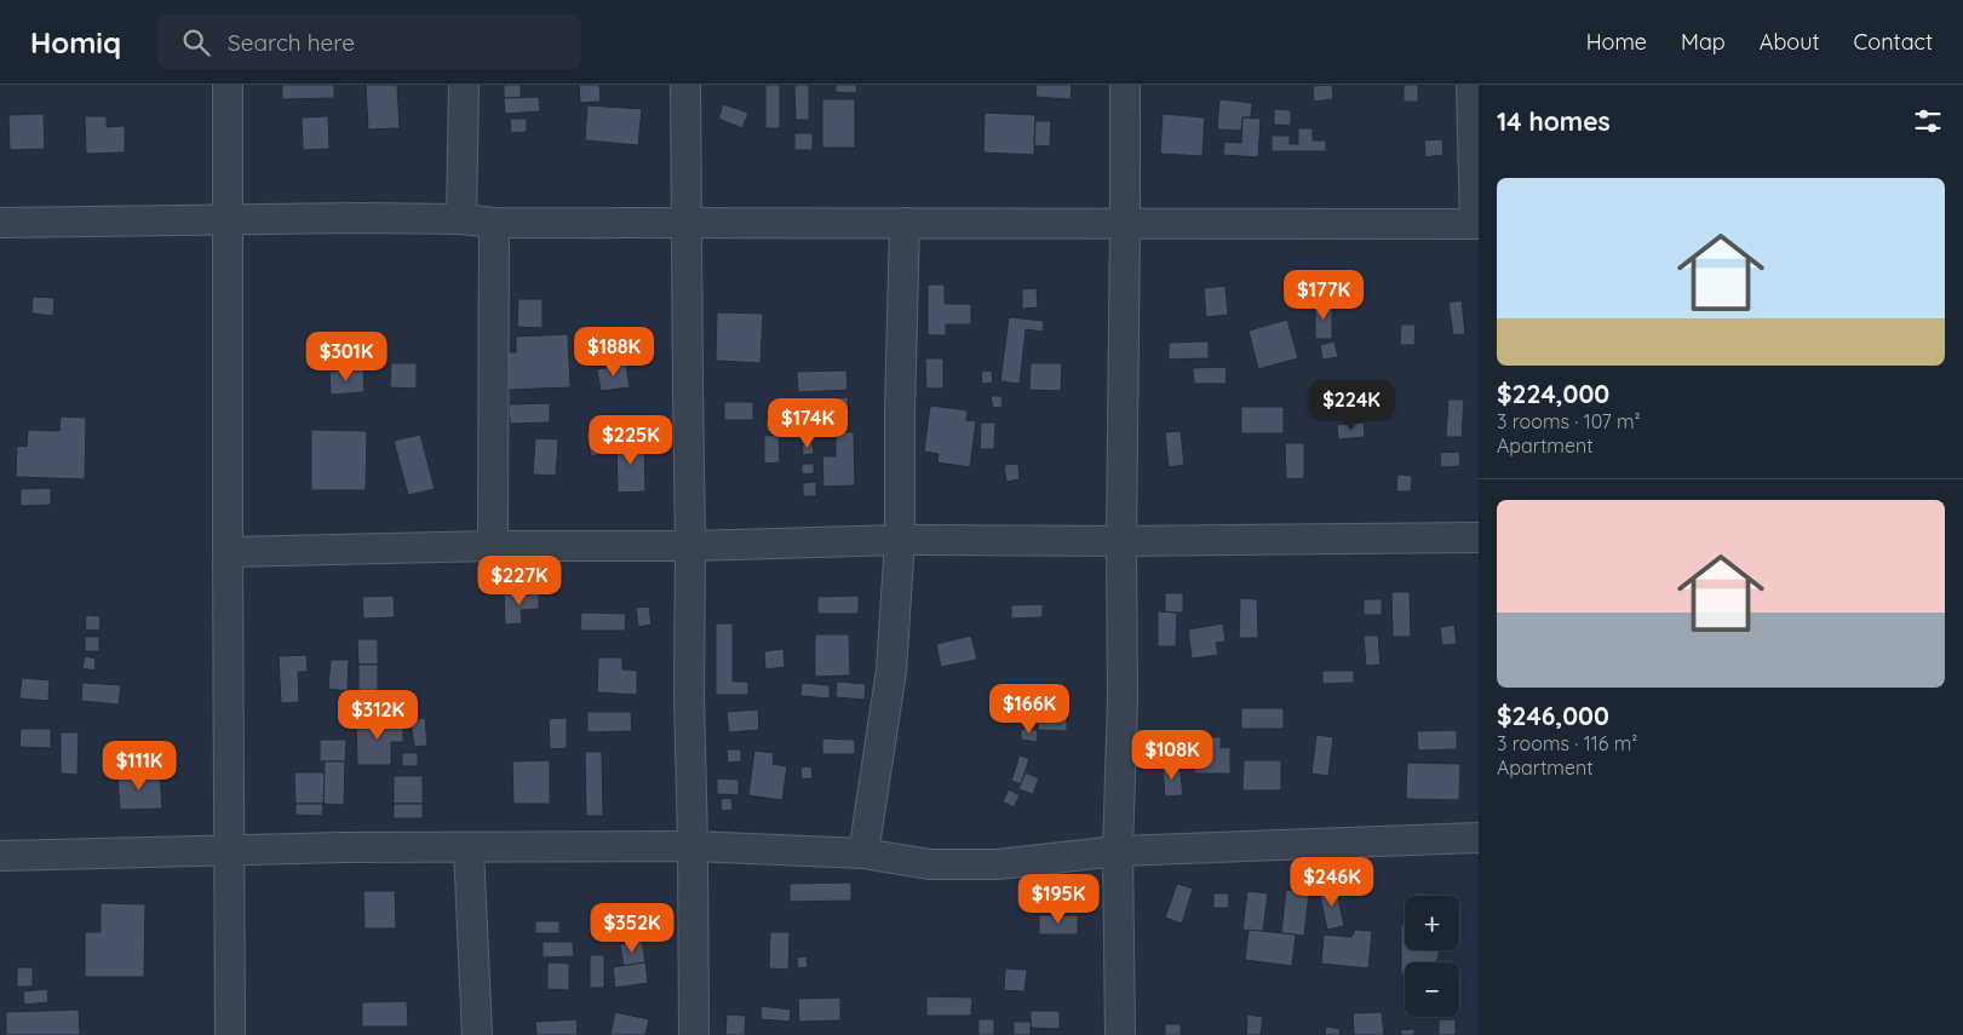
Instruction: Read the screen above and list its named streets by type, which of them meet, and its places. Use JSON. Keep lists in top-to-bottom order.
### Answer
{
  "page": {
    "header": "Homiq",
    "search": "Search here",
    "nav": [
      "Home",
      "Map",
      "About",
      "Contact"
    ],
    "heading": "14 homes",
    "list": [
      {
        "name": "$224,000",
        "note": "3 rooms · 107 m² · Apartment"
      },
      {
        "name": "$246,000",
        "note": "3 rooms · 116 m² · Apartment"
      }
    ],
    "price": [
      "$177K",
      "$188K",
      "$301K",
      "$224K",
      "$174K",
      "$225K",
      "$227K",
      "$166K",
      "$312K",
      "$108K",
      "$111K",
      "$246K",
      "$195K",
      "$352K"
    ],
    "map_buttons": ["+", "−"]
  }
}
